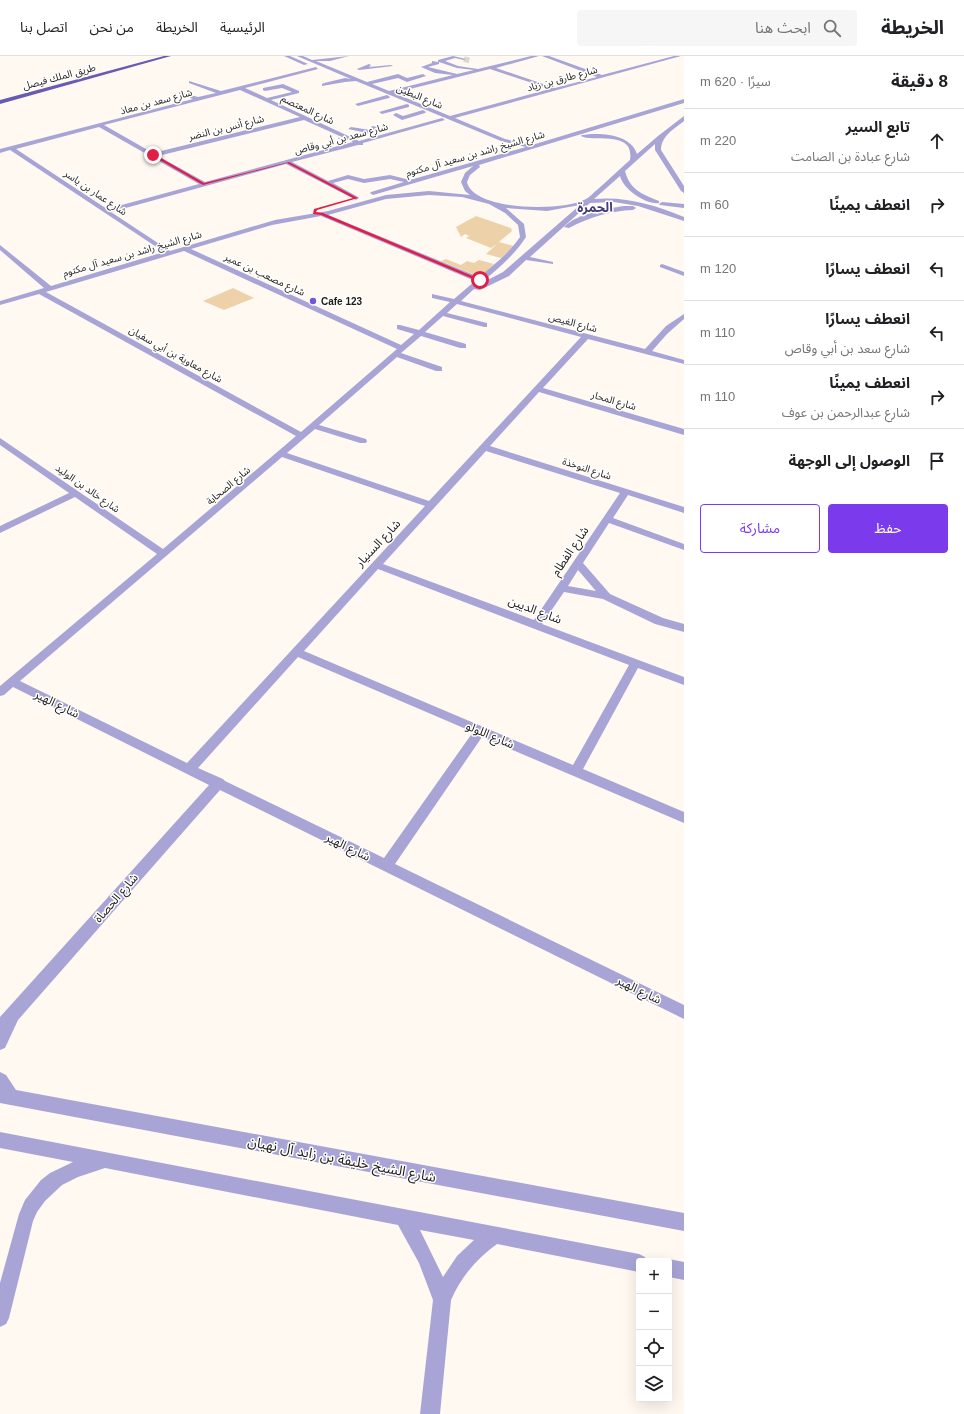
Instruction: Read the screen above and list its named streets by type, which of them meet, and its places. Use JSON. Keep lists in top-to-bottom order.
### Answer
{
  "streets": {
    "main road": ["طريق الملك فيصل"],
    "street": [
      "شارع طارق بن زياد",
      "شارع البطين",
      "شارع سعد بن معاذ",
      "شارع المعتصم",
      "شارع أنس بن النضر",
      "شارع سعد بن أبي وقاص",
      "شارع الشيخ راشد بن سعيد آل مكتوم",
      "شارع عمار بن ياسر",
      "شارع مصعب بن عمير",
      "شارع الغيص",
      "شارع معاوية بن أبي سفيان",
      "شارع المحار",
      "شارع النوخذة",
      "شارع الصحابة",
      "شارع خالد بن الوليد",
      "شارع السنيار",
      "شارع الفطام",
      "شارع الديين",
      "شارع الهير",
      "شارع اللولو",
      "شارع الحصاة",
      "شارع الشيخ خليفة بن زايد آل نهيان"
    ]
  },
  "crossings": [
    ["شارع طارق بن زياد", "شارع البطين"],
    ["شارع البطين", "شارع سعد بن معاذ"],
    ["شارع البطين", "شارع سعد بن أبي وقاص"],
    ["شارع البطين", "شارع الشيخ راشد بن سعيد آل مكتوم"],
    ["شارع سعد بن معاذ", "شارع المعتصم"],
    ["شارع سعد بن معاذ", "شارع عمار بن ياسر"],
    ["شارع المعتصم", "شارع أنس بن النضر"],
    ["شارع المعتصم", "شارع سعد بن أبي وقاص"],
    ["شارع سعد بن أبي وقاص", "شارع عمار بن ياسر"],
    ["شارع الشيخ راشد بن سعيد آل مكتوم", "شارع عمار بن ياسر"],
    ["شارع الشيخ راشد بن سعيد آل مكتوم", "شارع مصعب بن عمير"],
    ["شارع الشيخ راشد بن سعيد آل مكتوم", "شارع معاوية بن أبي سفيان"],
    ["شارع الشيخ راشد بن سعيد آل مكتوم", "شارع الصحابة"],
    ["شارع مصعب بن عمير", "شارع الصحابة"],
    ["شارع الغيص", "شارع الصحابة"],
    ["شارع الغيص", "شارع السنيار"],
    ["شارع معاوية بن أبي سفيان", "شارع الصحابة"],
    ["شارع المحار", "شارع السنيار"],
    ["شارع النوخذة", "شارع السنيار"],
    ["شارع النوخذة", "شارع الفطام"],
    ["شارع الصحابة", "شارع خالد بن الوليد"],
    ["شارع الصحابة", "شارع الهير"],
    ["شارع السنيار", "شارع الديين"],
    ["شارع السنيار", "شارع الهير"],
    ["شارع السنيار", "شارع اللولو"],
    ["شارع الفطام", "شارع الديين"],
    ["شارع الهير", "شارع الحصاة"]
  ],
  "districts": ["الحمرة"],
  "places": ["Cafe 123"],
  "page": {
    "header": "الخريطة",
    "search": "ابحث هنا",
    "nav": [
      "الرئيسية",
      "الخريطة",
      "من نحن",
      "اتصل بنا"
    ],
    "heading": ["8 دقيقة", "سيرًا · 620 m"],
    "list": [
      ["تابع السير", "شارع عبادة بن الصامت", "220 m"],
      ["انعطف يمينًا", "60 m"],
      ["انعطف يسارًا", "120 m"],
      ["انعطف يسارًا", "شارع سعد بن أبي وقاص", "110 m"],
      ["انعطف يمينًا", "شارع عبدالرحمن بن عوف", "110 m"],
      "الوصول إلى الوجهة"
    ],
    "buttons": ["حفظ", "مشاركة"],
    "map_buttons": ["+", "−"]
  }
}
